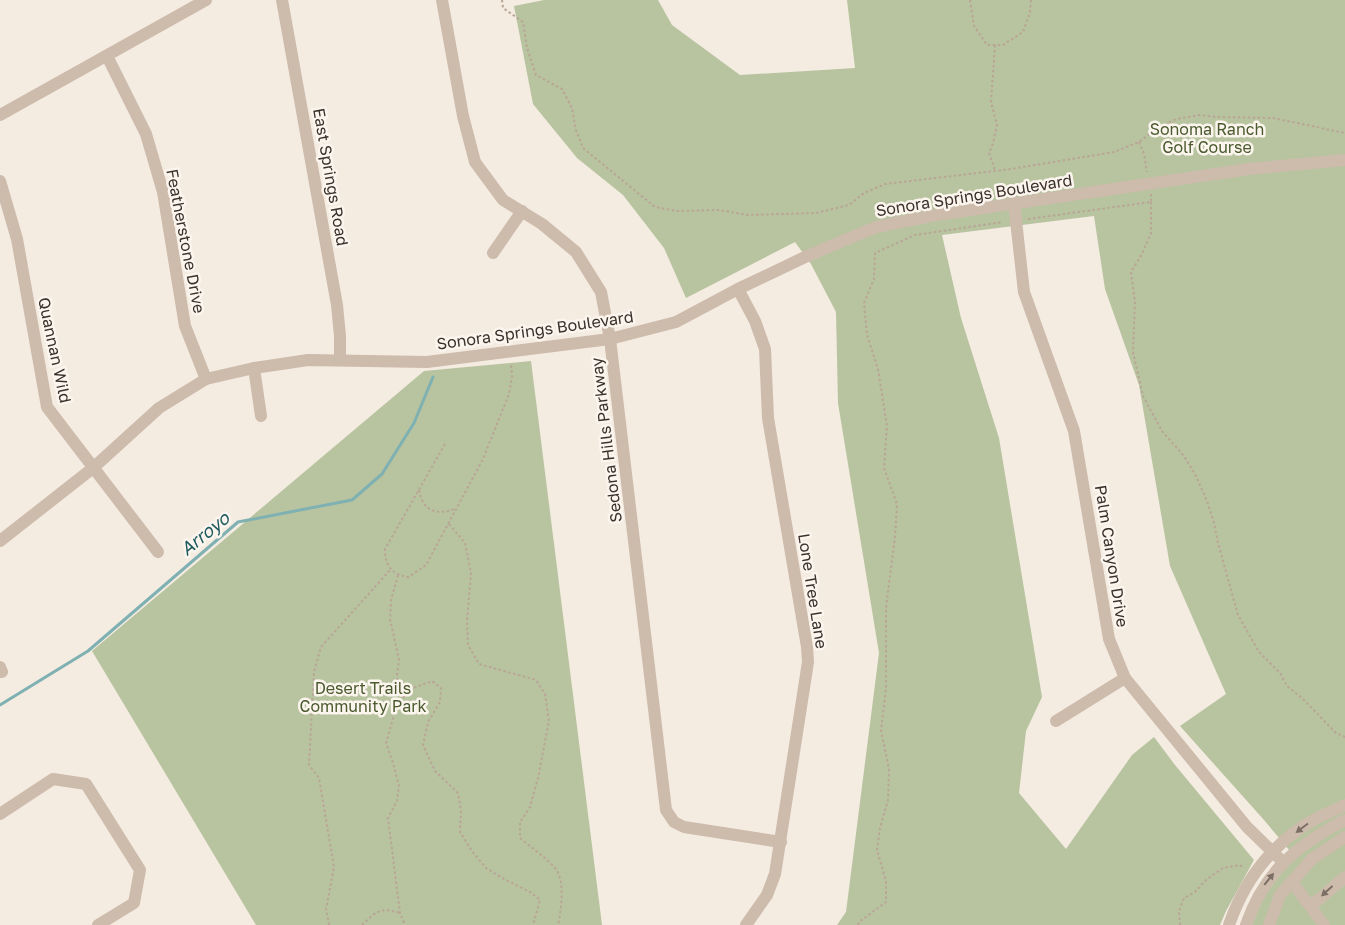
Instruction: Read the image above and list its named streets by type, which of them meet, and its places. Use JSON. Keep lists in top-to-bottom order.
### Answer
{
  "streets": {
    "street": [
      "East Springs Road",
      "Sonora Springs Boulevard",
      "Featherstone Drive",
      "Quannan Wild",
      "Sedona Hills Parkway",
      "Palm Canyon Drive",
      "Lone Tree Lane"
    ]
  },
  "crossings": [
    ["East Springs Road", "Sonora Springs Boulevard"],
    ["Sonora Springs Boulevard", "Featherstone Drive"],
    ["Sonora Springs Boulevard", "Quannan Wild"],
    ["Sonora Springs Boulevard", "Sedona Hills Parkway"],
    ["Sonora Springs Boulevard", "Palm Canyon Drive"],
    ["Sonora Springs Boulevard", "Lone Tree Lane"],
    ["Sedona Hills Parkway", "Lone Tree Lane"]
  ],
  "water": ["Arroyo"],
  "parks": ["Sonoma Ranch Golf Course", "Desert Trails Community Park"]
}
